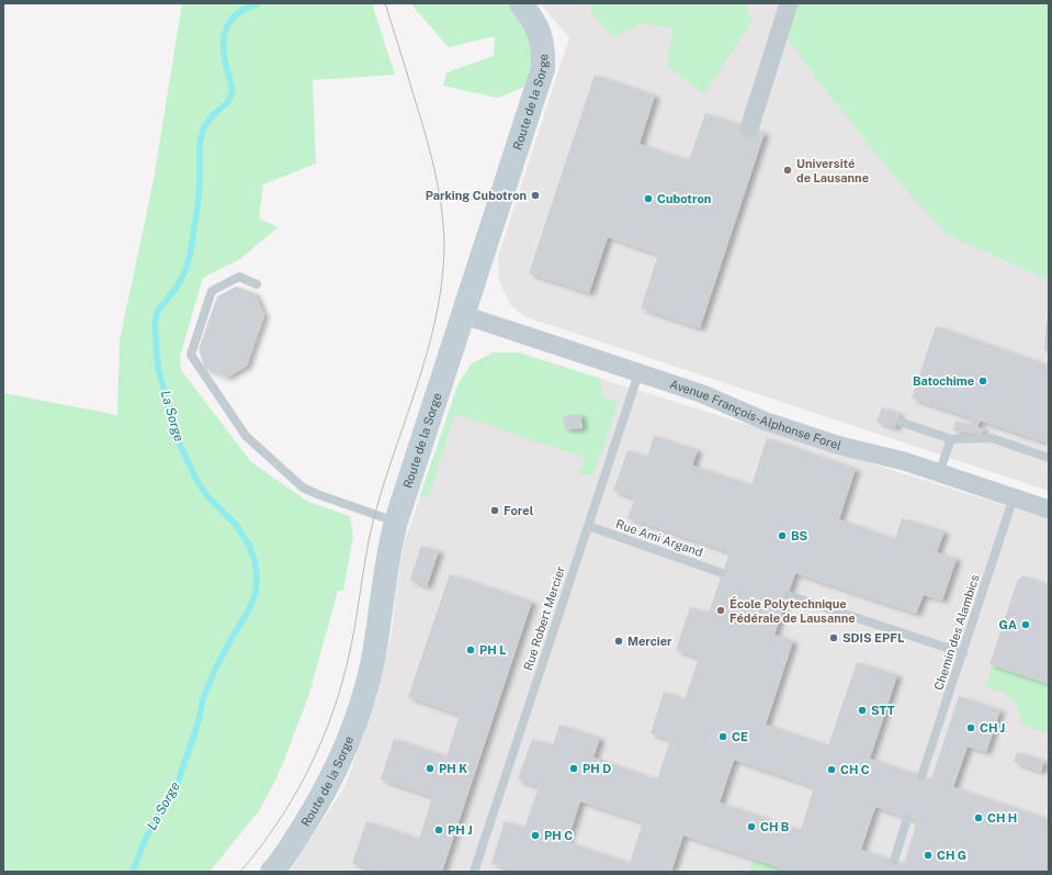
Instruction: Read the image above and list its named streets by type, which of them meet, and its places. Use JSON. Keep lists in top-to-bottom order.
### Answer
{
  "streets": {
    "street": ["Route de la Sorge", "Avenue François-Alphonse Forel"],
    "lane": ["Rue Ami Argand", "Rue Robert Mercier", "Chemin des Alambics"]
  },
  "crossings": [
    ["Route de la Sorge", "Avenue François-Alphonse Forel"],
    ["Avenue François-Alphonse Forel", "Rue Robert Mercier"],
    ["Avenue François-Alphonse Forel", "Chemin des Alambics"],
    ["Rue Ami Argand", "Rue Robert Mercier"]
  ],
  "water": ["La Sorge"],
  "places": [
    "Université de Lausanne",
    "Parking Cubotron",
    "Cubotron",
    "Batochime",
    "Forel",
    "BS",
    "École Polytechnique Fédérale de Lausanne",
    "GA",
    "SDIS EPFL",
    "Mercier",
    "PH L",
    "STT",
    "CH J",
    "CE",
    "PH K",
    "PH D",
    "CH C",
    "CH H",
    "CH B",
    "PH J",
    "PH C",
    "CH G"
  ]
}
